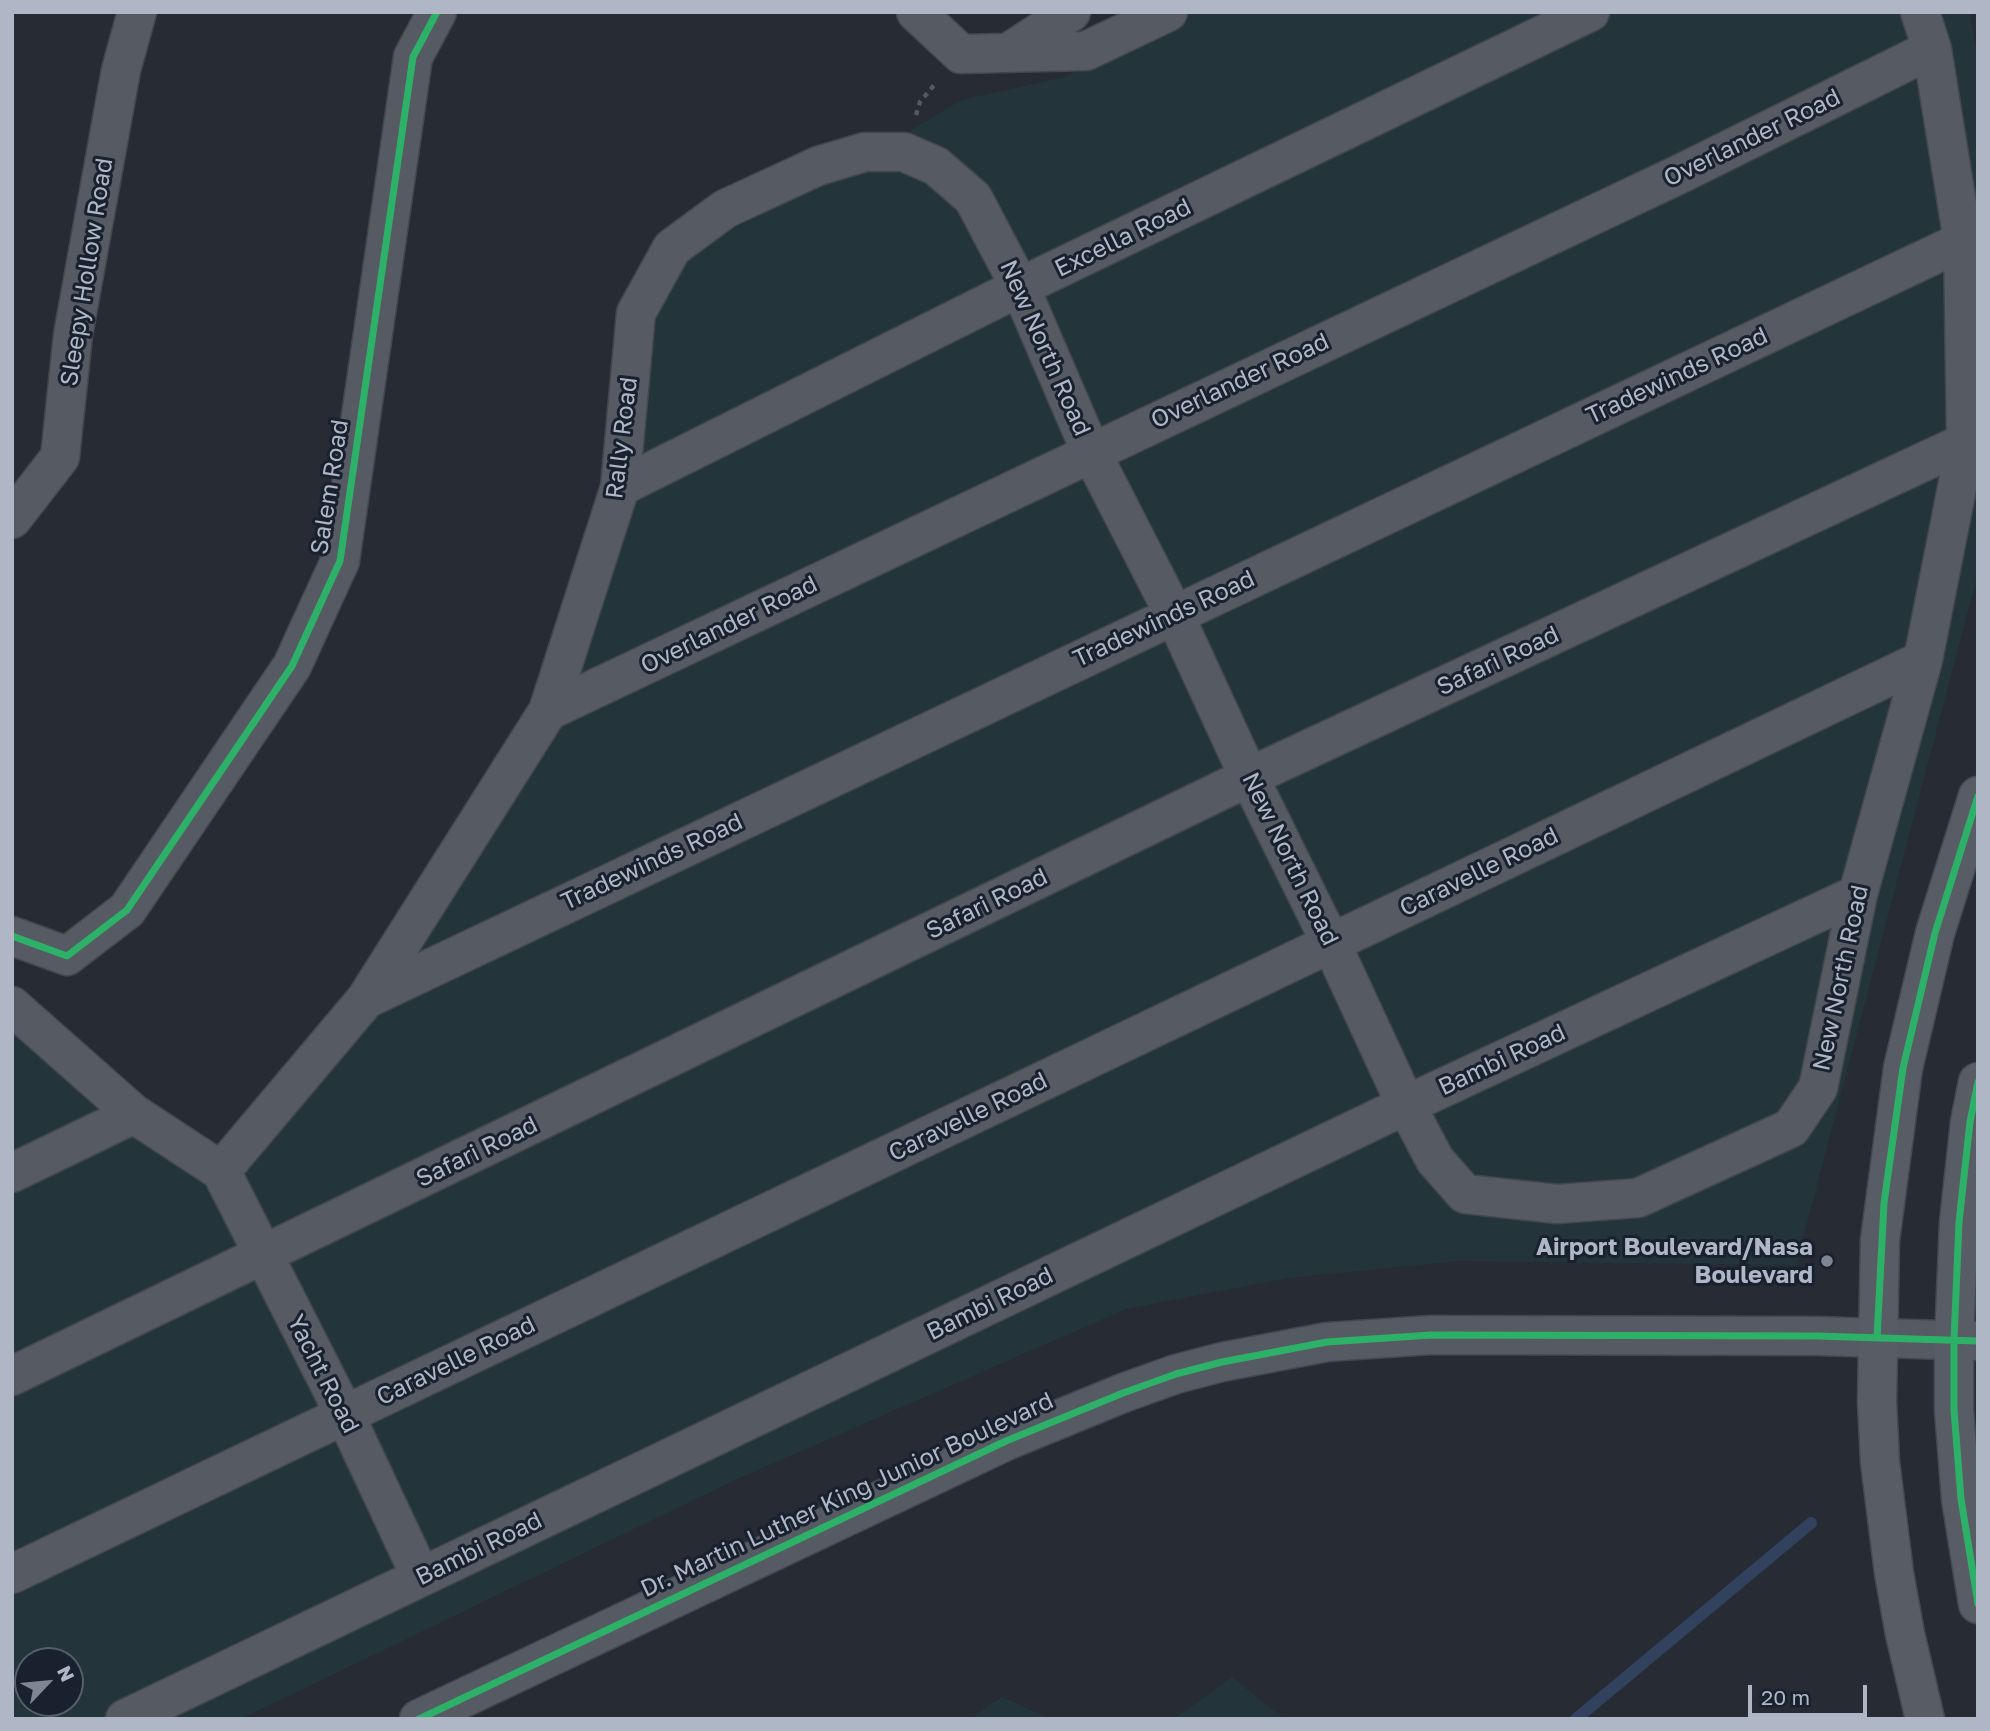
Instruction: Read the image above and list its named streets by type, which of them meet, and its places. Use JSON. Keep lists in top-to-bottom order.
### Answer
{
  "streets": {
    "street": [
      "Overlander Road",
      "Excella Road",
      "Sleepy Hollow Road",
      "New North Road",
      "Tradewinds Road",
      "Rally Road",
      "Salem Road",
      "Safari Road",
      "Caravelle Road",
      "Bambi Road",
      "Yacht Road",
      "Dr. Martin Luther King Junior Boulevard"
    ]
  },
  "crossings": [
    ["Overlander Road", "New North Road"],
    ["Overlander Road", "Rally Road"],
    ["Excella Road", "New North Road"],
    ["Excella Road", "Rally Road"],
    ["New North Road", "Tradewinds Road"],
    ["New North Road", "Rally Road"],
    ["New North Road", "Safari Road"],
    ["New North Road", "Caravelle Road"],
    ["New North Road", "Bambi Road"],
    ["Tradewinds Road", "Rally Road"],
    ["Rally Road", "Yacht Road"],
    ["Safari Road", "Yacht Road"],
    ["Caravelle Road", "Yacht Road"],
    ["Bambi Road", "Yacht Road"]
  ],
  "places": ["Airport Boulevard/Nasa Boulevard"],
  "scale_bar": "20 m",
  "north": "top right"
}
